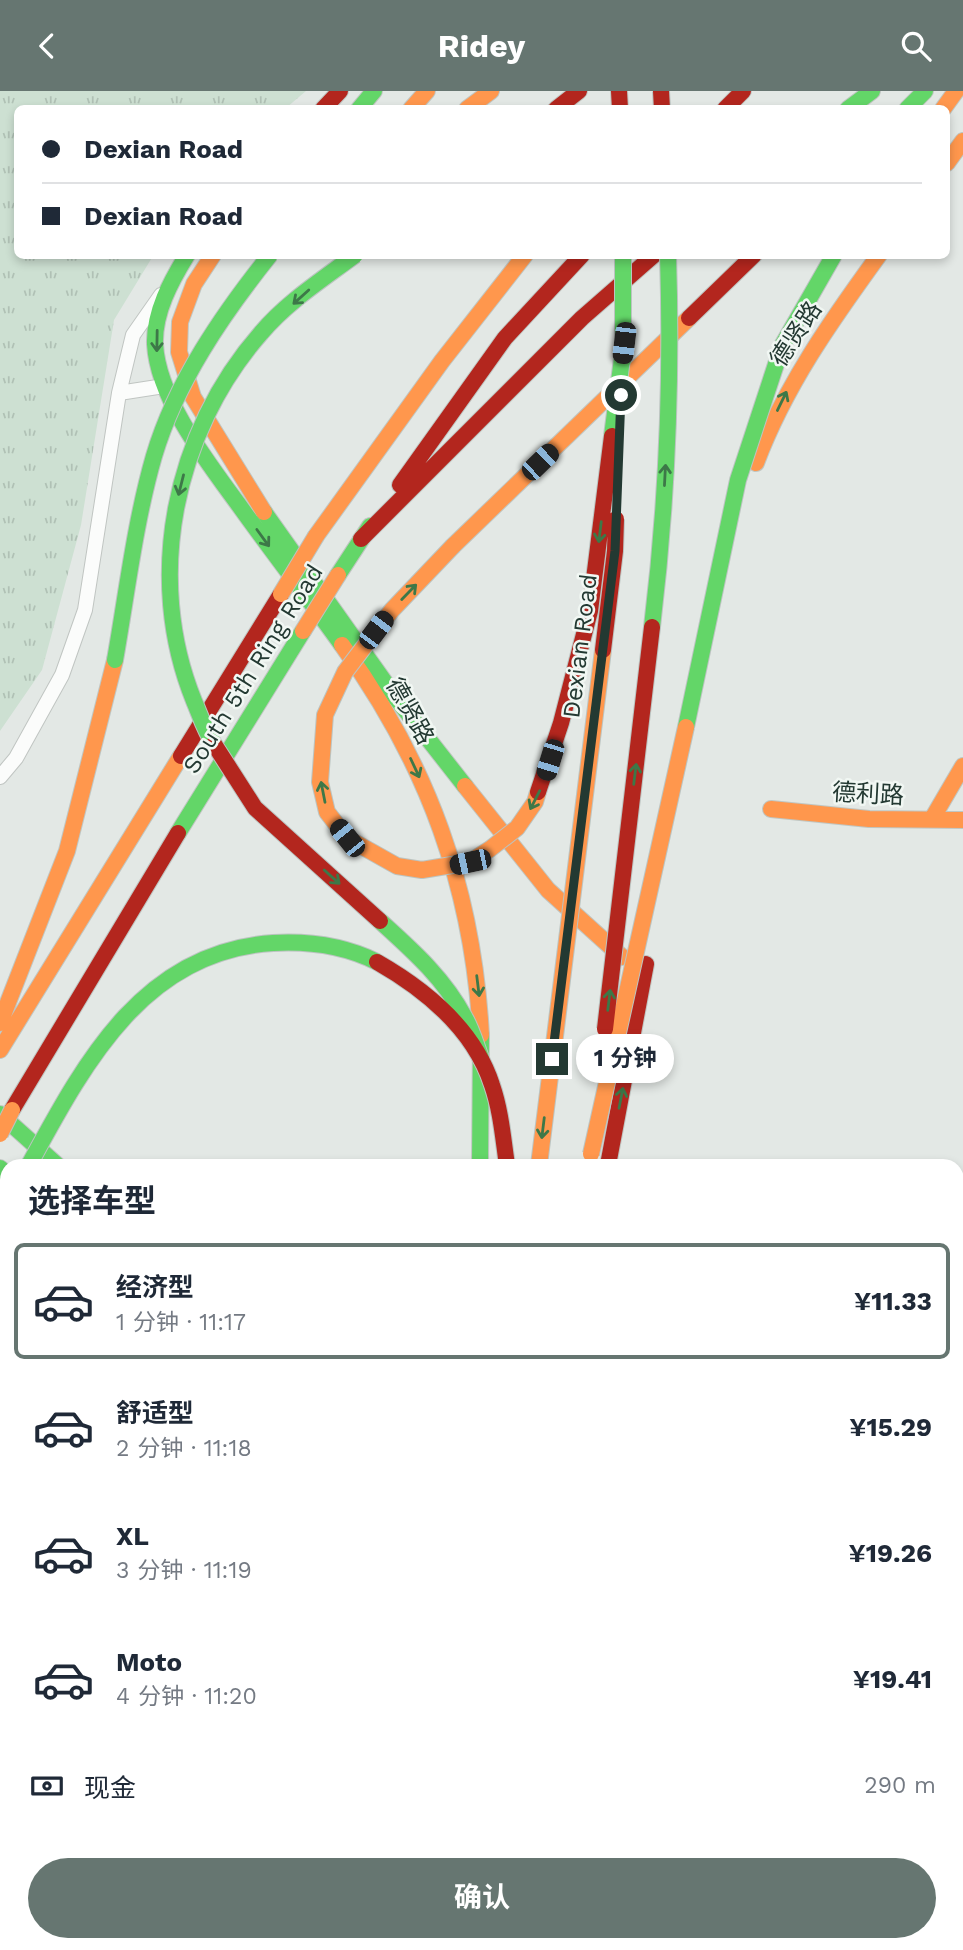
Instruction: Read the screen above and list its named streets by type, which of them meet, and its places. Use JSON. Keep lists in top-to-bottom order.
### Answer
{
  "streets": {
    "main road": [
      "德贤路",
      "Dexian Road",
      "South 5th Ring Road",
      "德利路"
    ]
  },
  "page": {
    "header": "Ridey",
    "banner": ["Dexian Road", "Dexian Road"],
    "bubble": "1 分钟",
    "heading": "选择车型",
    "list": [
      {
        "name": "经济型",
        "note": "1 分钟 · 11:17",
        "value": "¥11.33"
      },
      {
        "name": "舒适型",
        "note": "2 分钟 · 11:18",
        "value": "¥15.29"
      },
      {
        "name": "XL",
        "note": "3 分钟 · 11:19",
        "value": "¥19.26"
      },
      {
        "name": "Moto",
        "note": "4 分钟 · 11:20",
        "value": "¥19.41"
      }
    ],
    "pay": ["现金", "290 m"],
    "buttons": "确认"
  }
}
